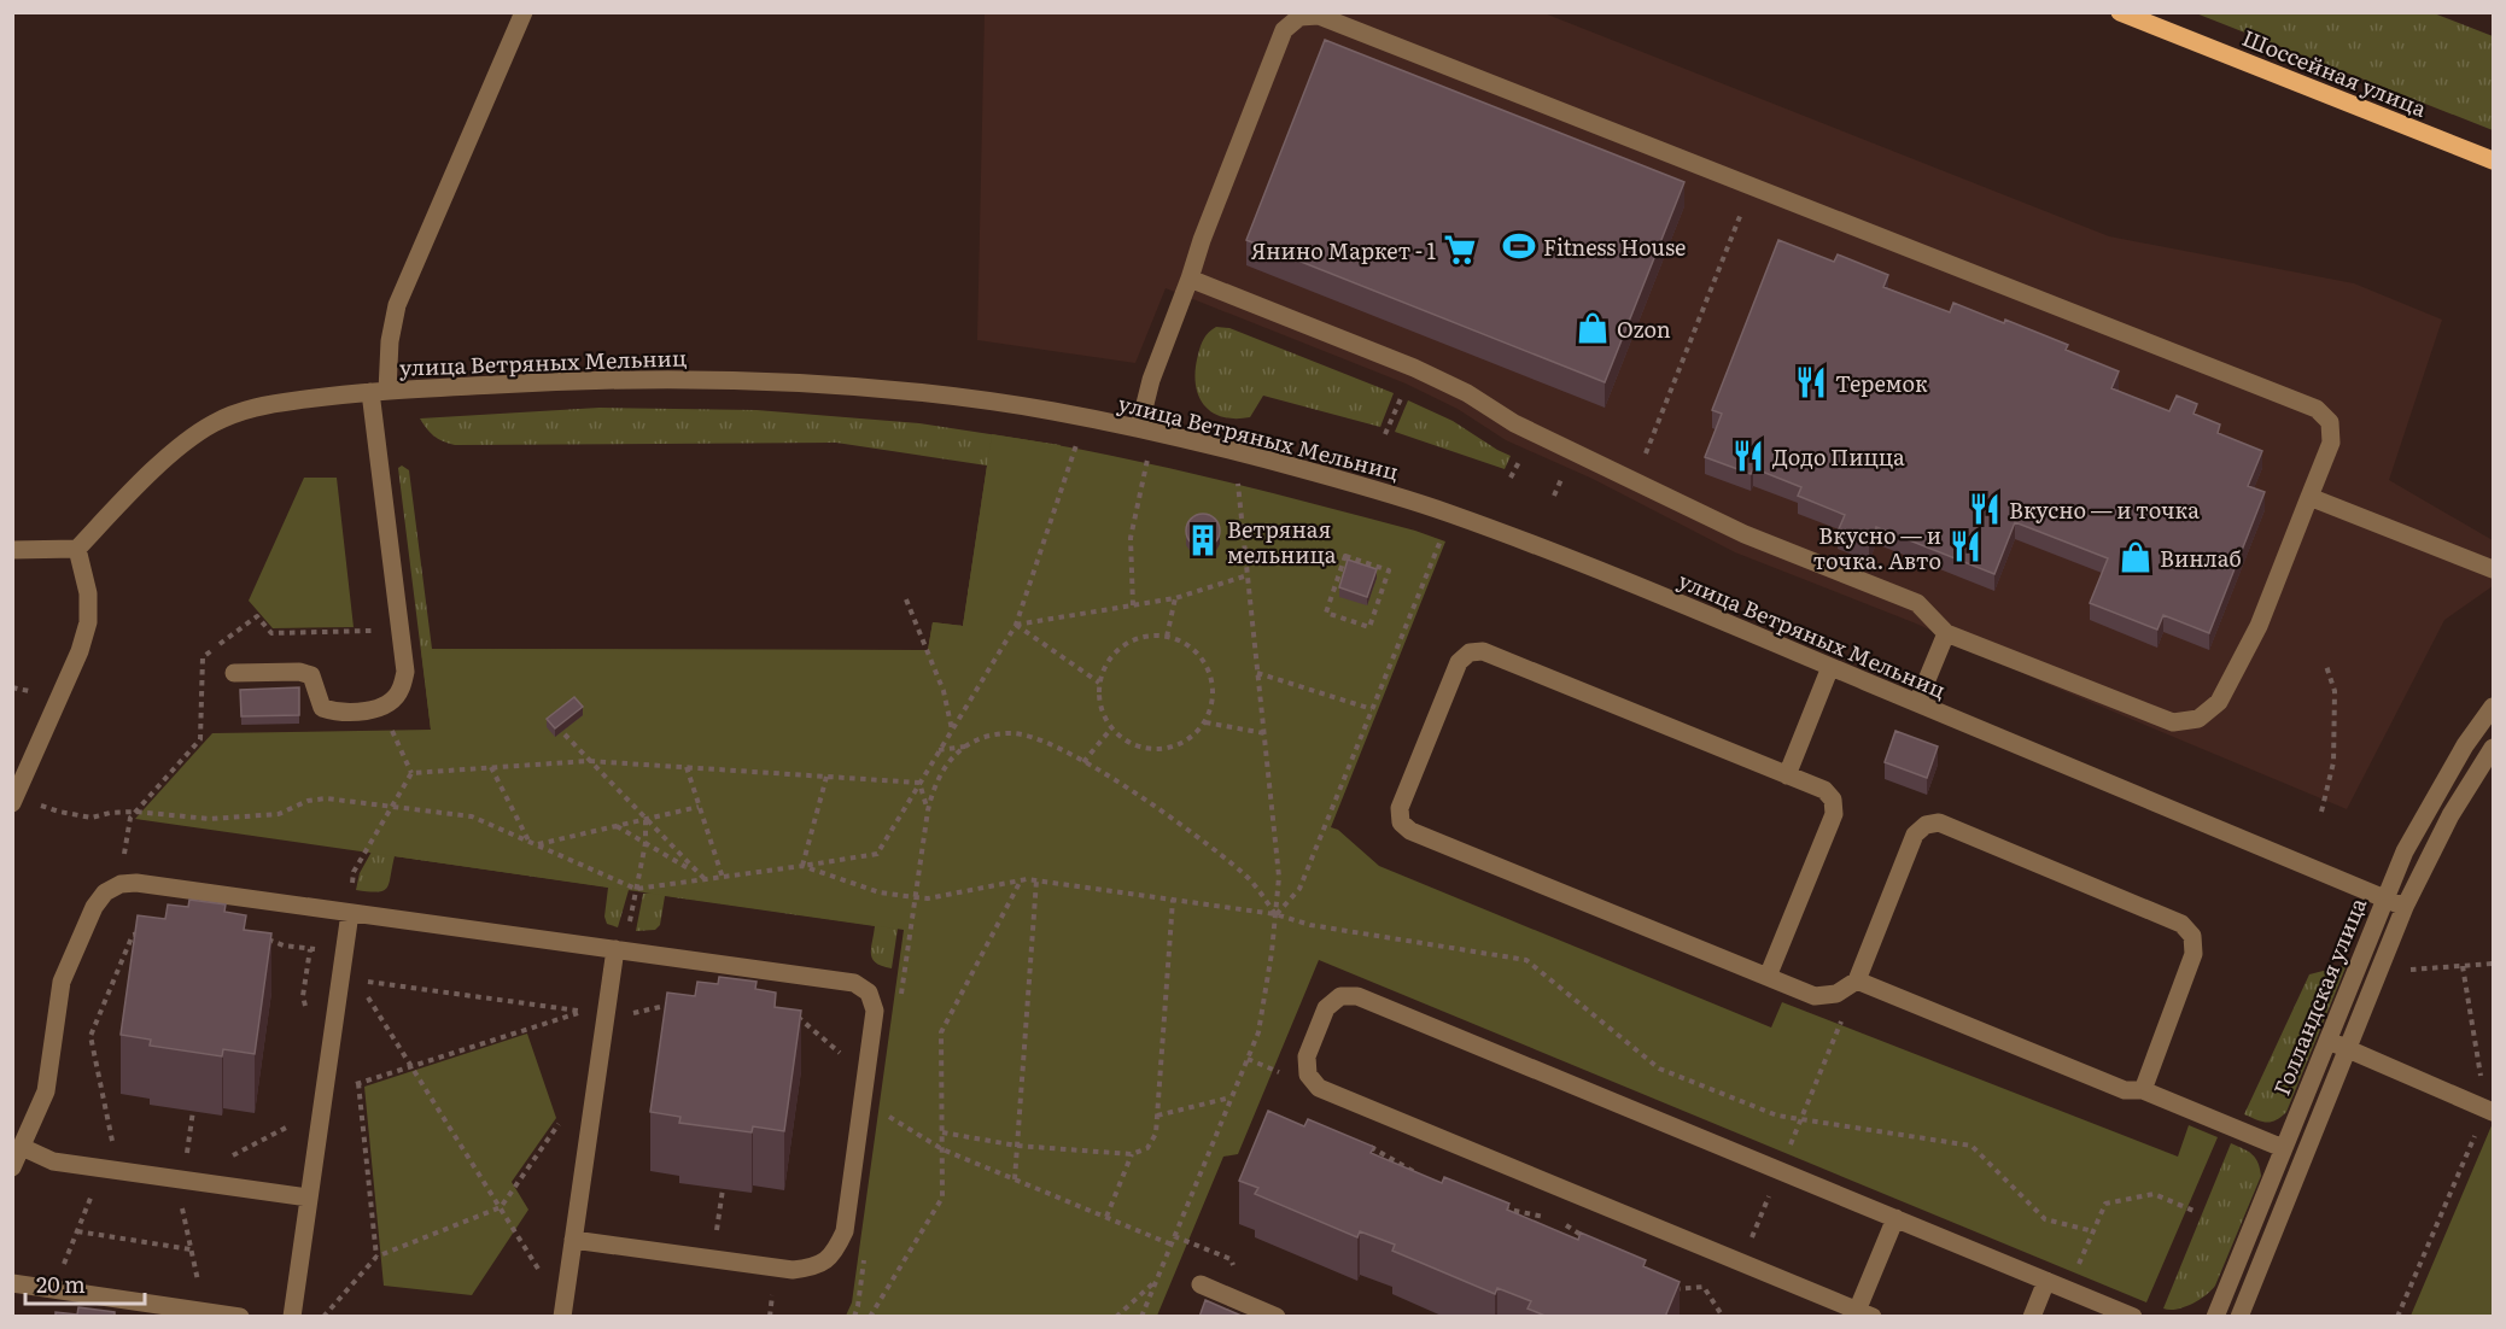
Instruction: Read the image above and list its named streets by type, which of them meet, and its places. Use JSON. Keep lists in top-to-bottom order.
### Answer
{
  "streets": {
    "main road": ["Шоссейная улица"],
    "street": ["улица Ветряных Мельниц", "Голландская улица"]
  },
  "crossings": [
    ["улица Ветряных Мельниц", "Голландская улица"]
  ],
  "places": {
    "sports": ["Fitness House"],
    "supermarket": ["Янино Маркет - 1"],
    "shop": ["Ozon", "Винлаб"],
    "restaurant": [
      "Теремок",
      "Додо Пицца",
      "Вкусно — и точка",
      "Вкусно — и точка. Авто"
    ],
    "building": ["Ветряная мельница"]
  },
  "scale_bar": "20 m"
}
